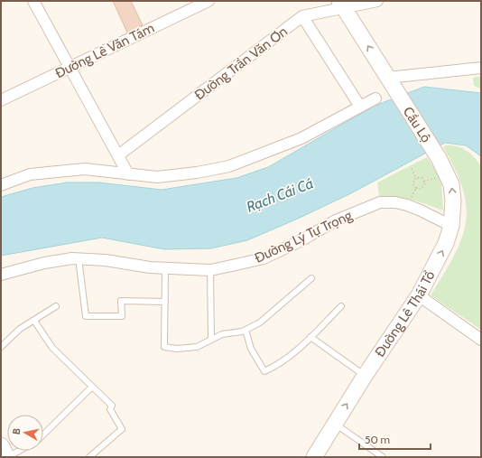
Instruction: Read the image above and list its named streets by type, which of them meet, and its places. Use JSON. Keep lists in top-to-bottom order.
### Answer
{
  "streets": {
    "main road": ["Cầu Lộ", "Đường Lê Thái Tổ"],
    "street": ["Đường Lê Văn Tám", "Đường Trần Văn Ơn", "Đường Lý Tự Trọng"]
  },
  "crossings": [
    ["Đường Trần Văn Ơn", "Cầu Lộ"],
    ["Cầu Lộ", "Đường Lê Thái Tổ"],
    ["Đường Lý Tự Trọng", "Đường Lê Thái Tổ"]
  ],
  "one_way": ["Cầu Lộ", "Đường Lê Thái Tổ"],
  "water": ["Rạch Cái Cá"],
  "scale_bar": "50 m",
  "north": "left"
}
